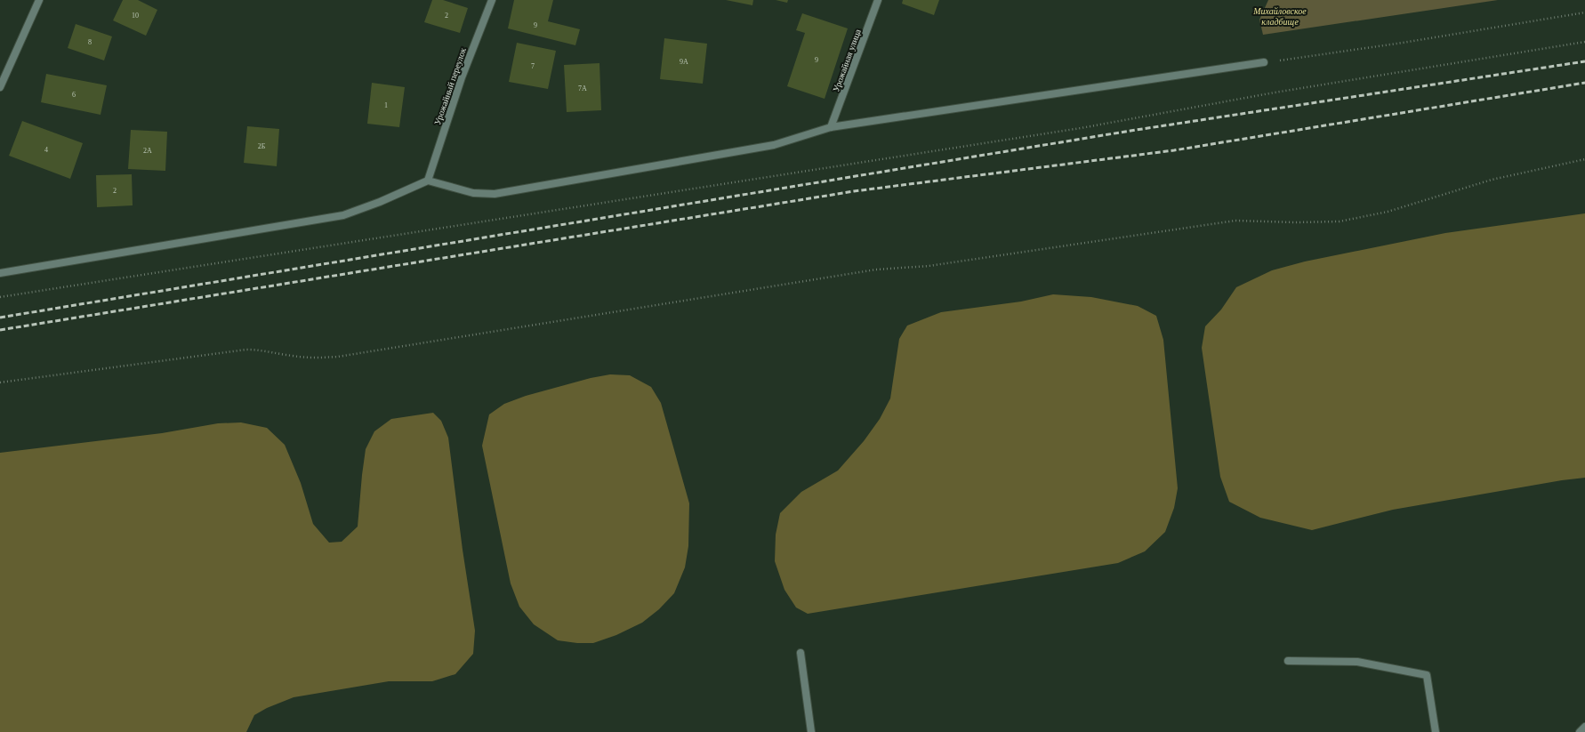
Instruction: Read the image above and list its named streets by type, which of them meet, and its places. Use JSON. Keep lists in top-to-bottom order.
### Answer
{
  "streets": {
    "street": ["Урожайная улица", "Урожайный переулок"]
  },
  "parks": ["Михайловское кладбище"],
  "house_numbers": [
    "10",
    "2",
    "9",
    "8",
    "9",
    "9А",
    "7",
    "7А",
    "6",
    "1",
    "2Б",
    "4",
    "2А",
    "2"
  ]
}
